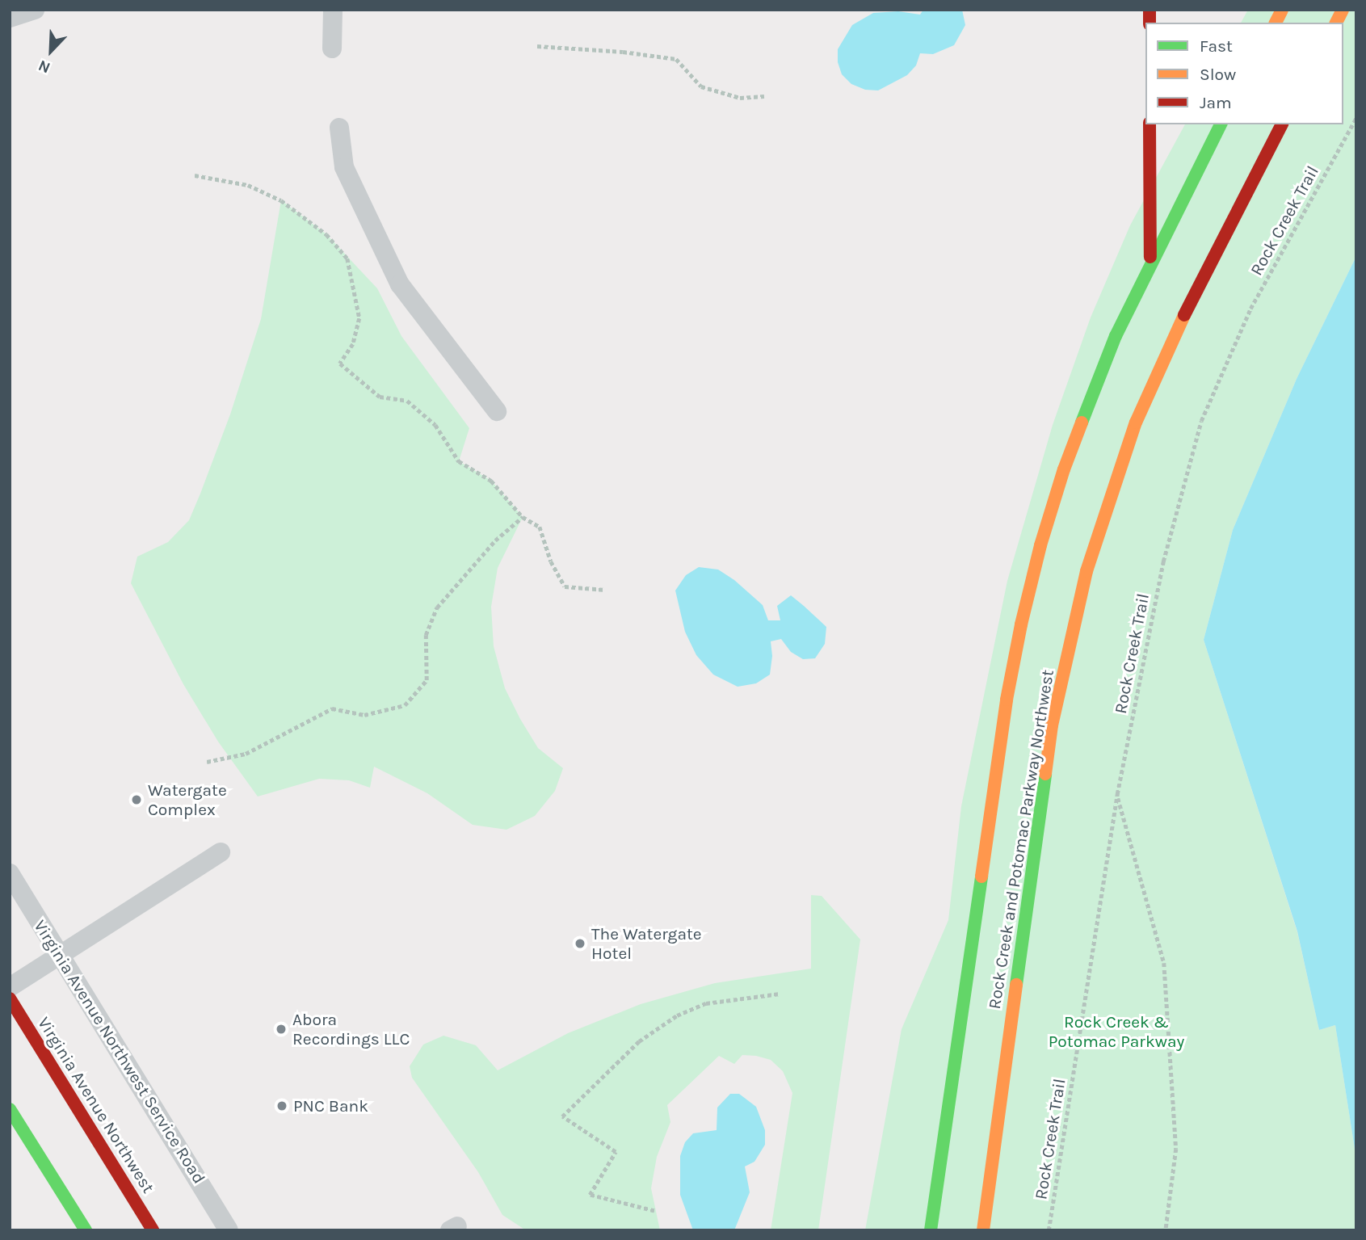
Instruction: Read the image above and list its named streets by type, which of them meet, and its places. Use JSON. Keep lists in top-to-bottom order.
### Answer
{
  "streets": {
    "main road": ["Rock Creek and Potomac Parkway Northwest", "Virginia Avenue Northwest"],
    "lane": ["Virginia Avenue Northwest Service Road"],
    "path": ["Rock Creek Trail"]
  },
  "parks": ["Rock Creek & Potomac Parkway"],
  "places": [
    "Watergate Complex",
    "The Watergate Hotel",
    "Abora Recordings LLC",
    "PNC Bank"
  ],
  "legend": ["Fast", "Slow", "Jam"],
  "north": "bottom left"
}
